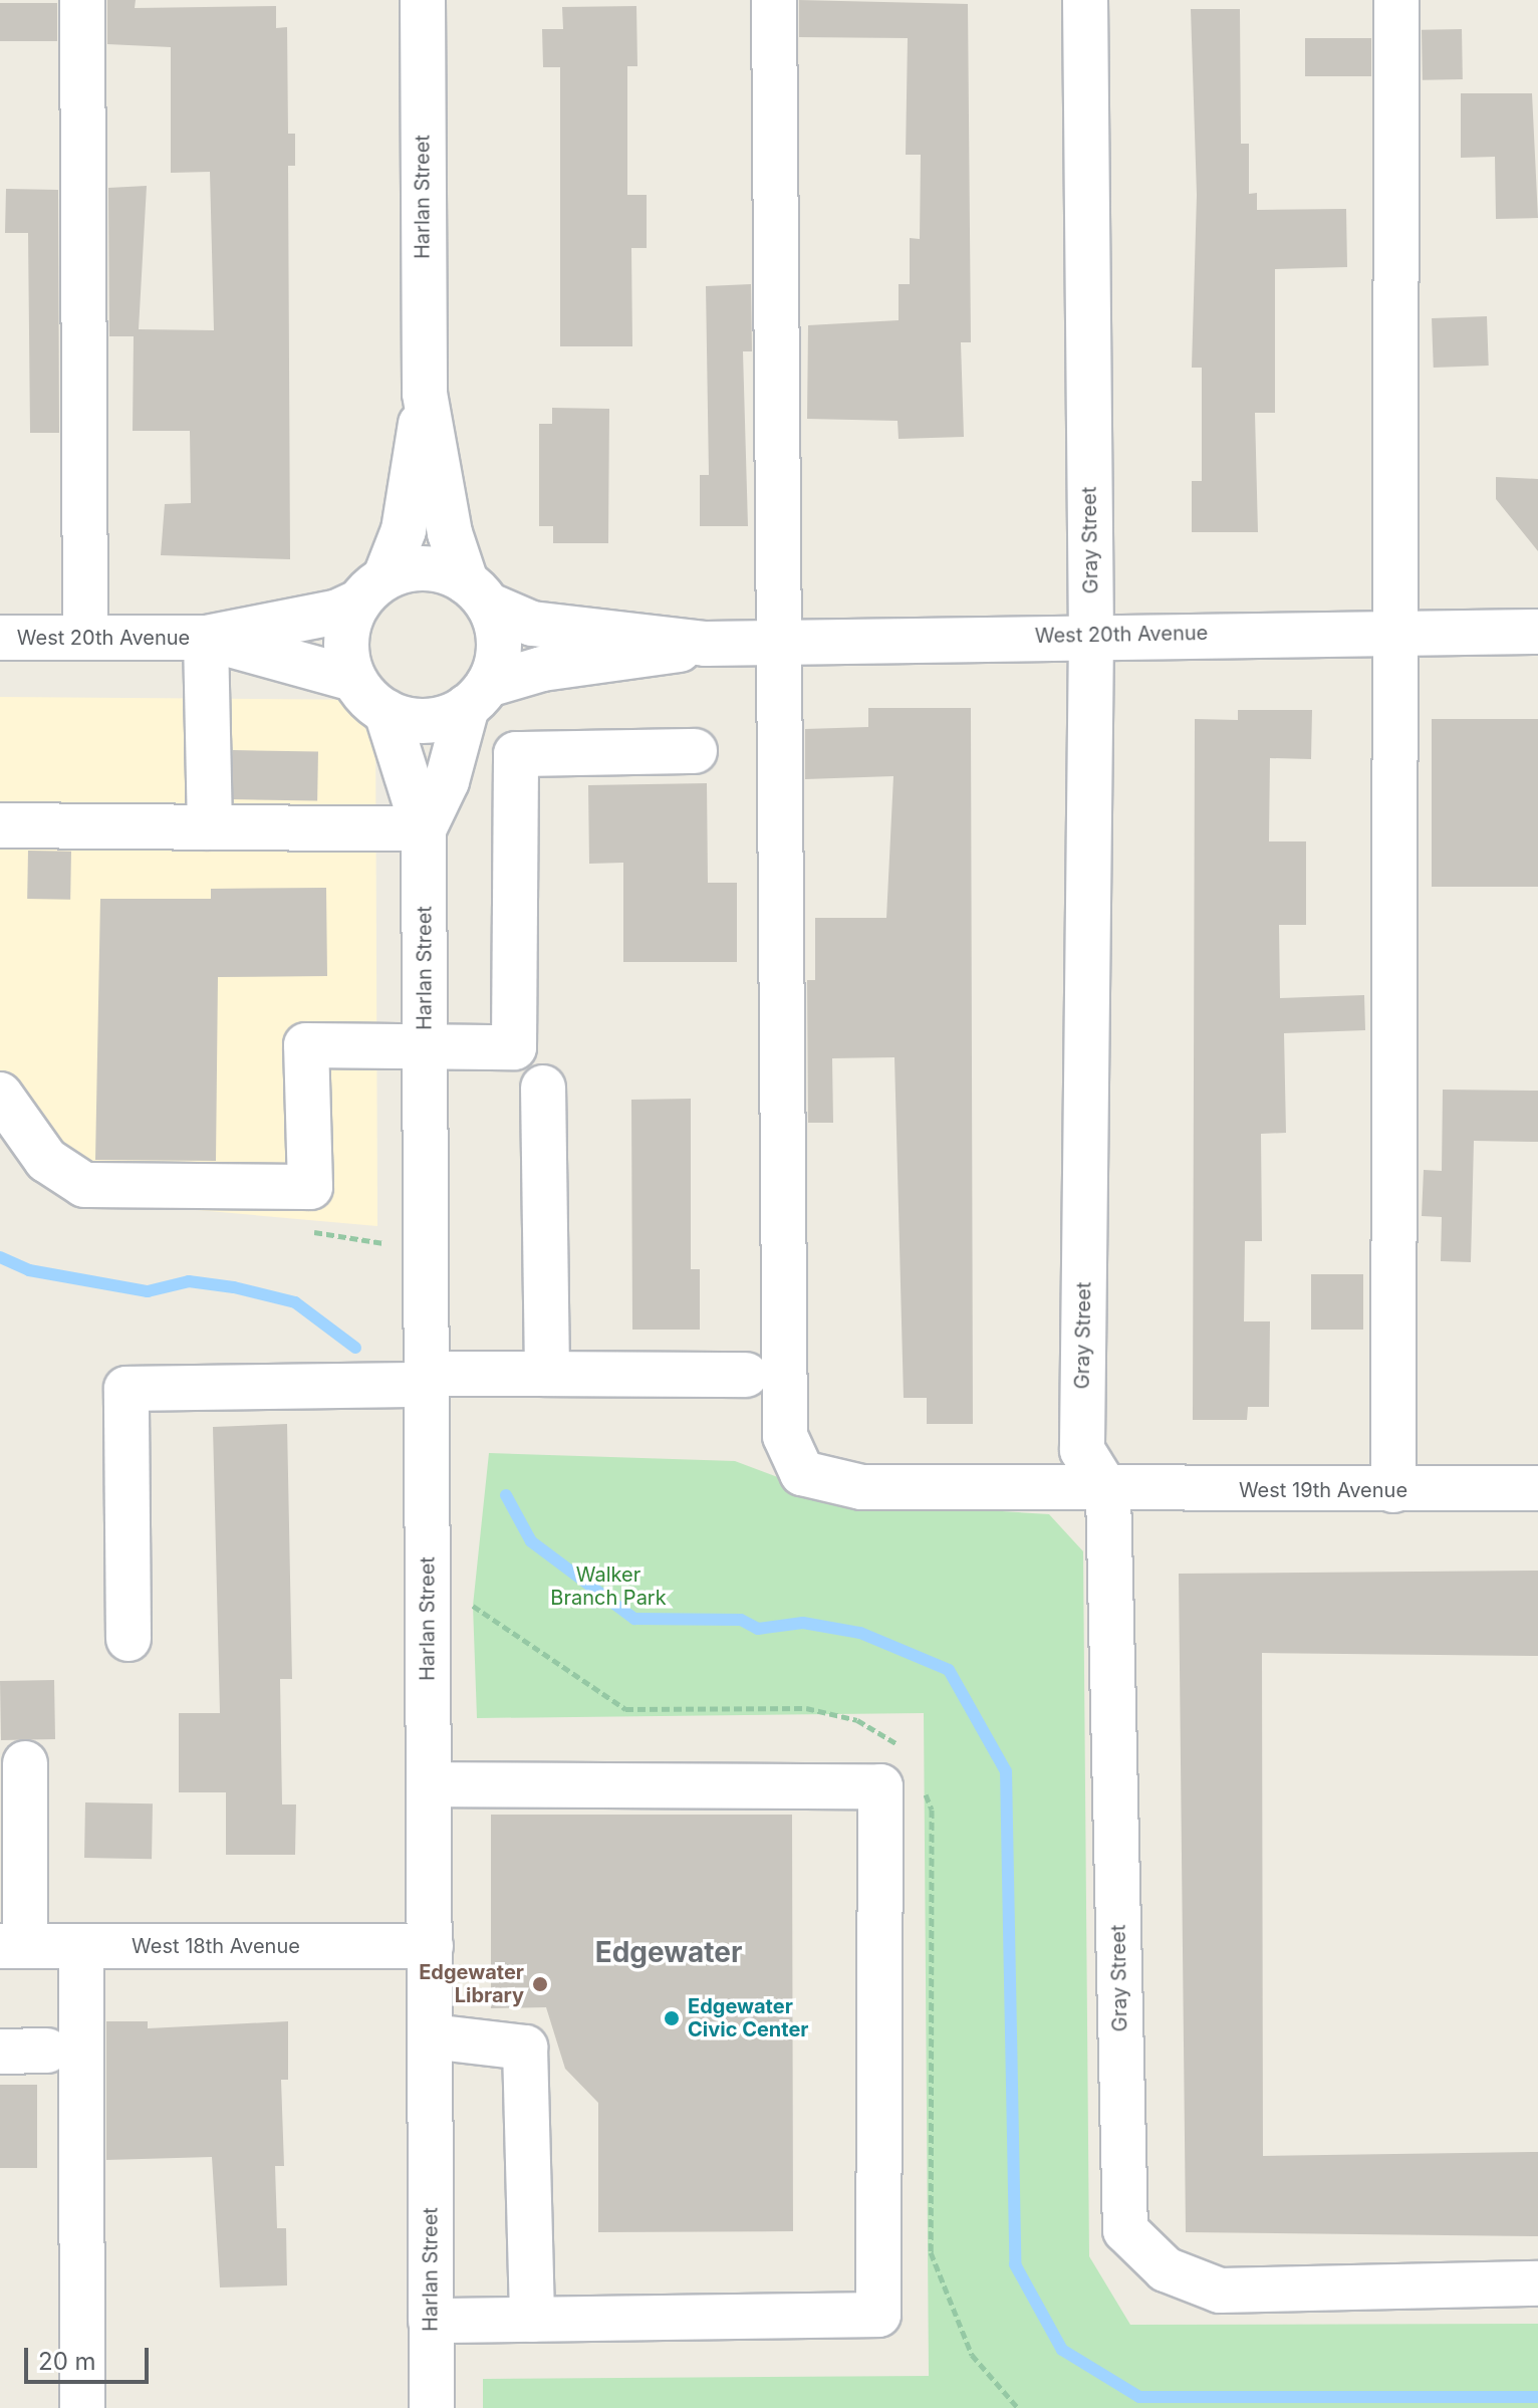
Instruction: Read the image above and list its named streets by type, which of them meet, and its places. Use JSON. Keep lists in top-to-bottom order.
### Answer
{
  "streets": {
    "street": [
      "Harlan Street",
      "Gray Street",
      "West 20th Avenue",
      "West 19th Avenue",
      "West 18th Avenue"
    ]
  },
  "crossings": [
    ["Harlan Street", "West 20th Avenue"],
    ["Harlan Street", "West 18th Avenue"],
    ["Gray Street", "West 20th Avenue"],
    ["Gray Street", "West 19th Avenue"],
    ["West 20th Avenue", "West 19th Avenue"]
  ],
  "districts": ["Edgewater"],
  "parks": ["Walker Branch Park"],
  "places": ["Edgewater Library", "Edgewater Civic Center"],
  "scale_bar": "20 m"
}
